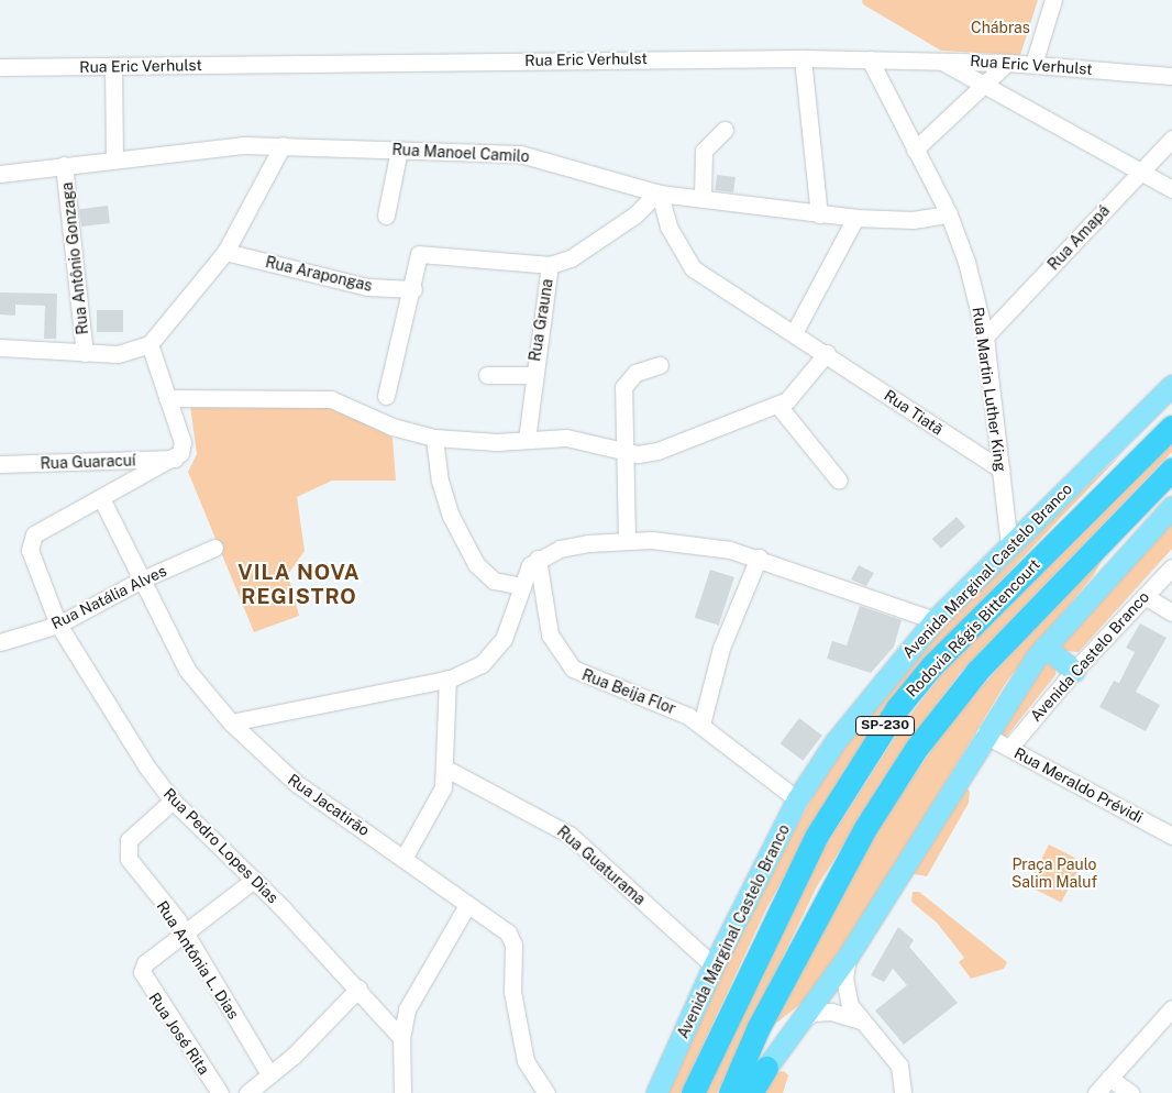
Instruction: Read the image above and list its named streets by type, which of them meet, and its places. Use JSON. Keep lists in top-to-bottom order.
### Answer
{
  "streets": {
    "highway": ["Rodovia Régis Bittencourt", "SP-230"],
    "main road": ["Avenida Marginal Castelo Branco"],
    "street": [
      "Rua Eric Verhulst",
      "Rua Manoel Camilo",
      "Rua Amapá",
      "Rua Antônio Gonzaga",
      "Rua Arapongas",
      "Rua Grauna",
      "Rua Martin Luther King",
      "Rua Tiatã",
      "Rua Guaracuí",
      "Rua Natália Alves",
      "Avenida Castelo Branco",
      "Rua Beija Flor",
      "Rua Meraldo Prévidi",
      "Rua Jacatirão",
      "Rua Pedro Lopes Dias",
      "Rua Guaturama",
      "Rua Antônia L. Dias",
      "Rua José Rita"
    ]
  },
  "crossings": [
    ["Rua Eric Verhulst", "Rua Martin Luther King"],
    ["Rua Manoel Camilo", "Rua Antônio Gonzaga"],
    ["Rua Manoel Camilo", "Rua Grauna"],
    ["Rua Manoel Camilo", "Rua Martin Luther King"],
    ["Rua Amapá", "Rua Martin Luther King"],
    ["Rua Martin Luther King", "Rua Tiatã"],
    ["Rua Martin Luther King", "Avenida Marginal Castelo Branco"],
    ["Avenida Marginal Castelo Branco", "Rua Beija Flor"],
    ["Avenida Marginal Castelo Branco", "Rua Guaturama"],
    ["Rua Natália Alves", "Rua Jacatirão"],
    ["Rua Natália Alves", "Rua Pedro Lopes Dias"],
    ["Avenida Castelo Branco", "Rua Meraldo Prévidi"],
    ["Rua Jacatirão", "Rua Pedro Lopes Dias"],
    ["Rua Pedro Lopes Dias", "Rua Antônia L. Dias"],
    ["Rua Antônia L. Dias", "Rua José Rita"]
  ],
  "districts": ["VILA NOVA REGISTRO"],
  "parks": ["Chábras", "Praça Paulo Salim Maluf"]
}
